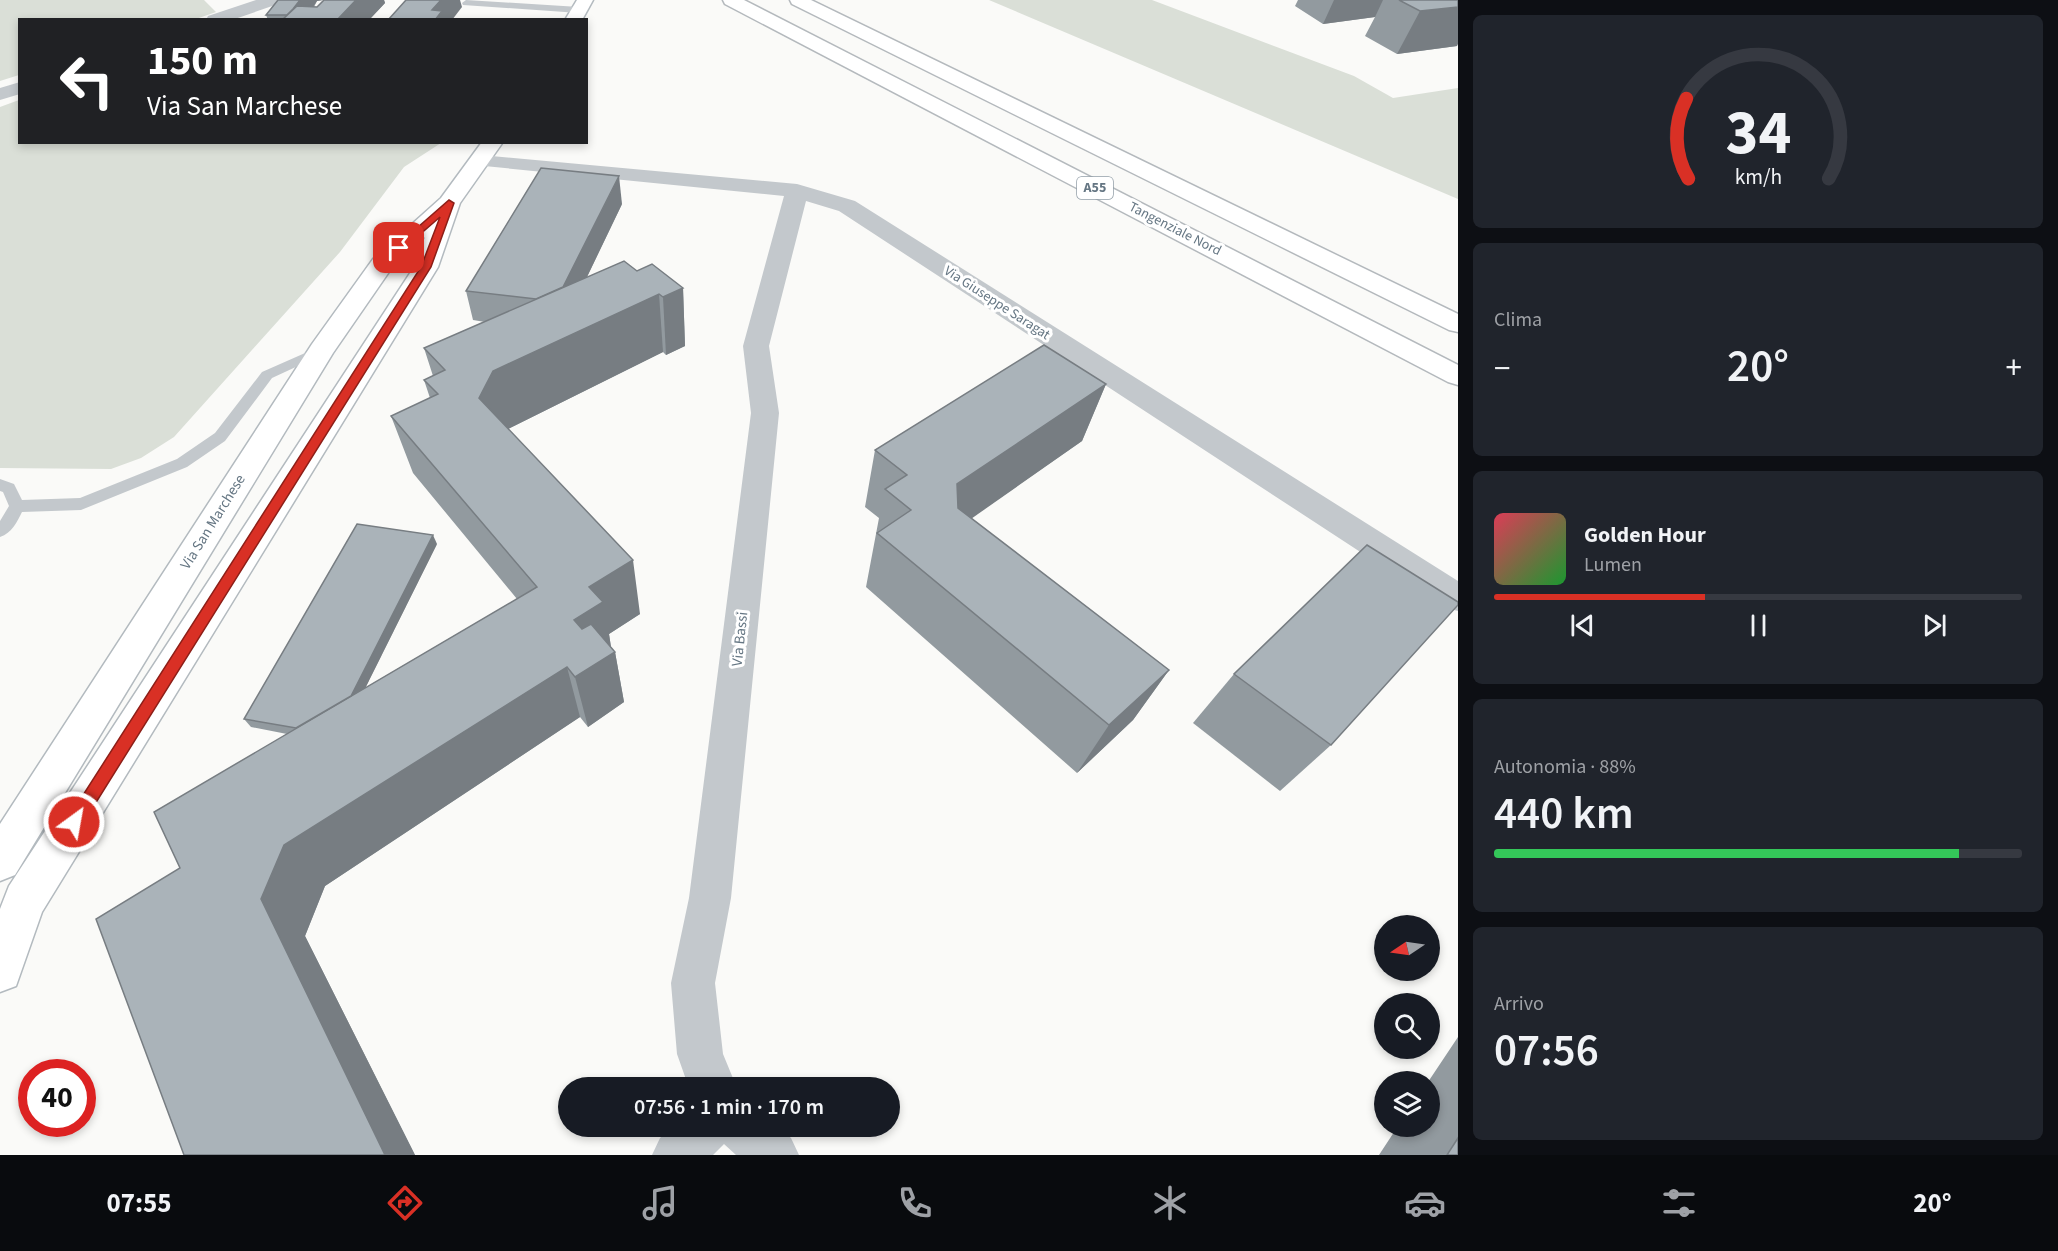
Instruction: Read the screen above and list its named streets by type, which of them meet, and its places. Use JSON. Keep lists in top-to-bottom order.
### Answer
{
  "streets": {
    "main road": ["A55", "Tangenziale Nord", "Via San Marchese"],
    "street": ["Via Giuseppe Saragat", "Via Bassi"]
  },
  "crossings": [
    ["Via Giuseppe Saragat", "Via San Marchese"],
    ["Via Giuseppe Saragat", "Via Bassi"]
  ],
  "north": "left",
  "page": {
    "turn": ["150 m", "Via San Marchese"],
    "tile": [
      "Clima",
      ["Autonomia · 88%", "440 km"],
      ["Arrivo", "07:56"]
    ],
    "heat": ["−", "20°", "+"],
    "song": ["Golden Hour", "Lumen"],
    "limit": "40",
    "trip": "07:56 · 1 min · 170 m",
    "tabs": ["07:55", "20°"],
    "gauge": ["34", "km/h"]
  }
}
